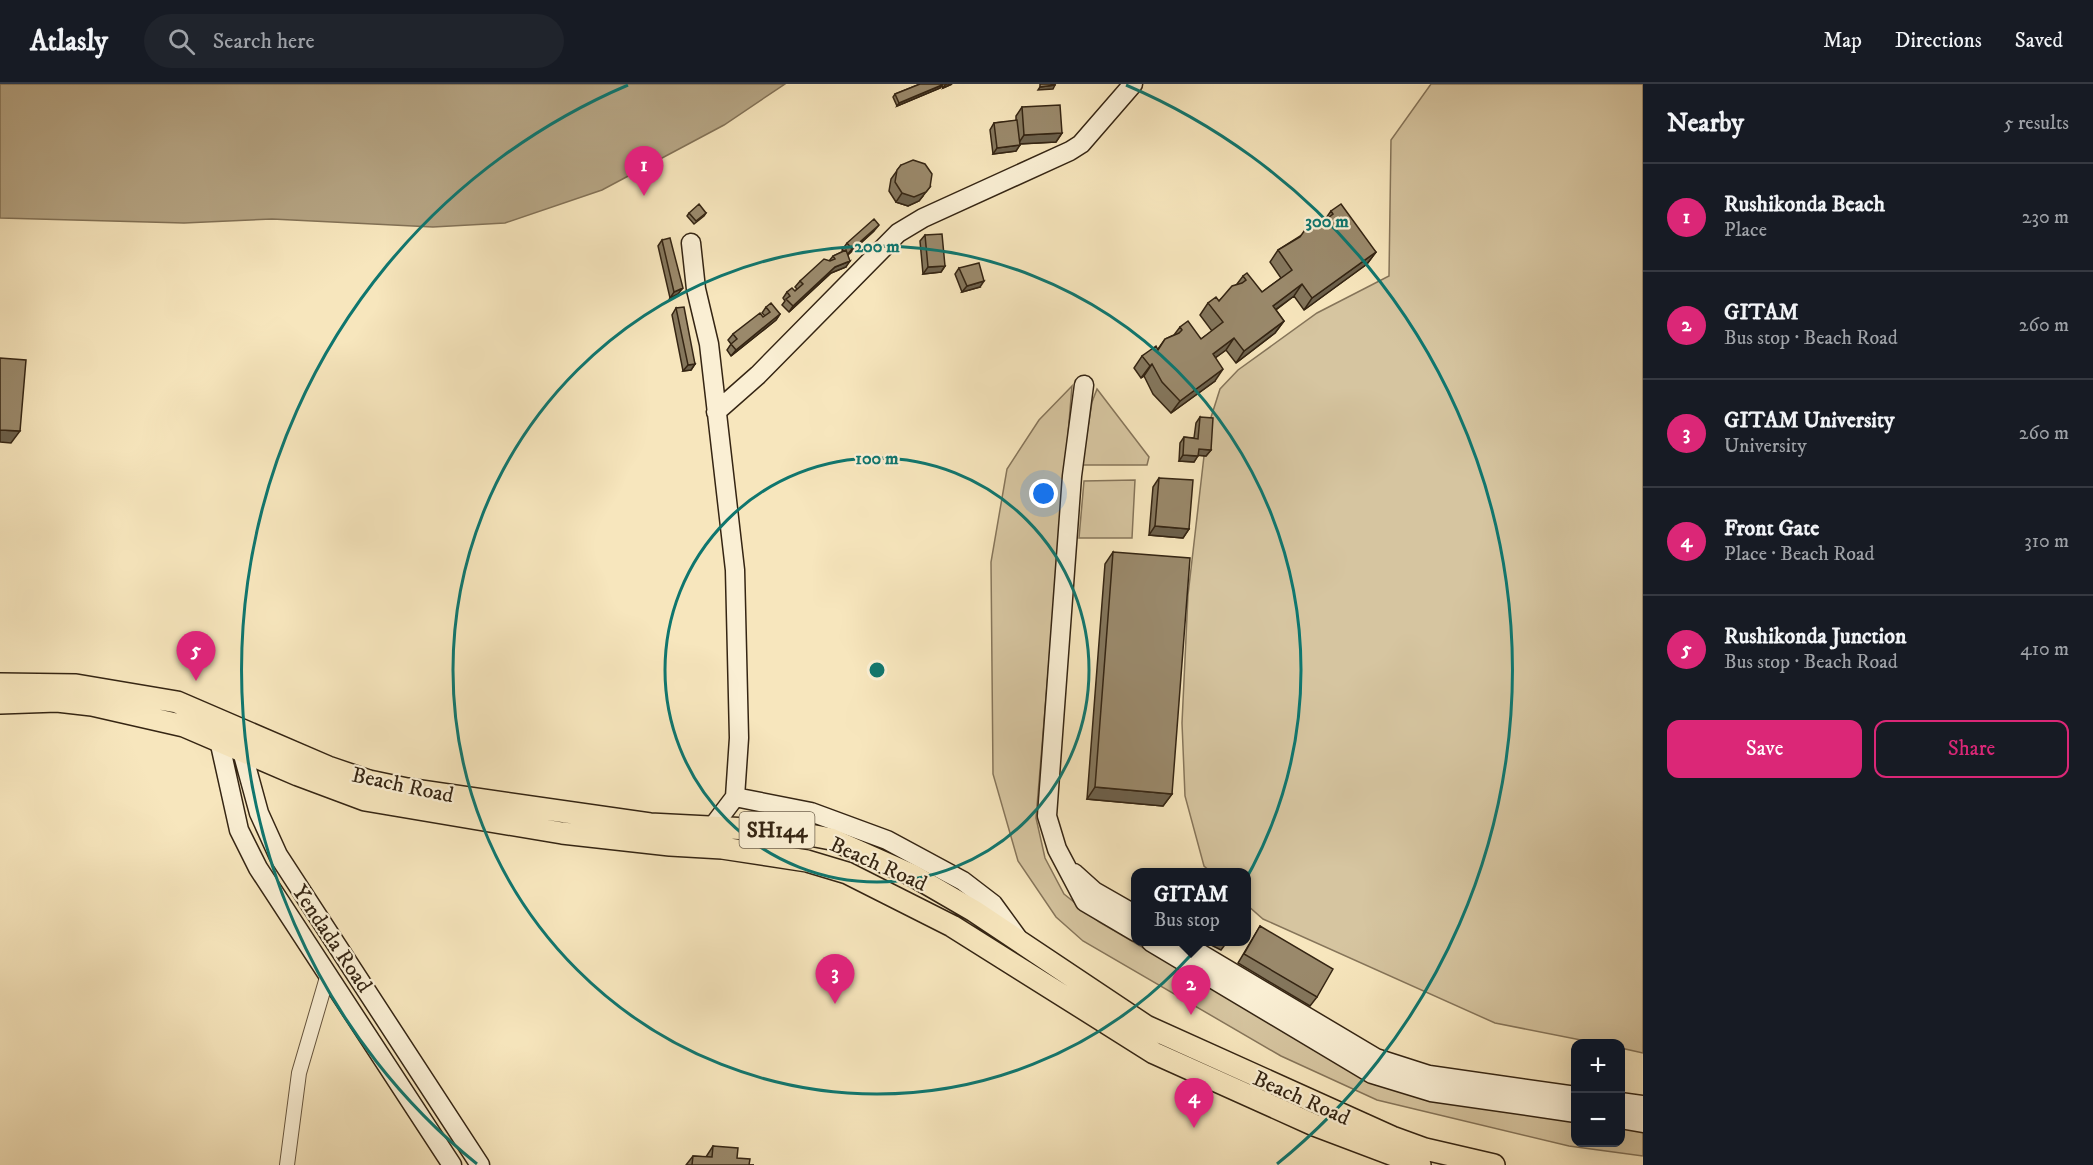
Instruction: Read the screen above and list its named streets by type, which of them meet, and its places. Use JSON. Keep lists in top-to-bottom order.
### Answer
{
  "streets": {
    "main road": ["Beach Road", "SH144"],
    "street": ["Yendada Road"]
  },
  "crossings": [
    ["Beach Road", "SH144"],
    ["Beach Road", "Yendada Road"],
    ["SH144", "Yendada Road"]
  ],
  "page": {
    "header": "Atlasly",
    "search": "Search here",
    "nav": ["Map", "Directions", "Saved"],
    "heading": ["Nearby", "5 results"],
    "pins": [
      "1",
      "5",
      "3",
      "2",
      "4"
    ],
    "list": [
      {
        "mark": "1",
        "name": "Rushikonda Beach",
        "note": "Place",
        "value": "230 m"
      },
      {
        "mark": "2",
        "name": "GITAM",
        "note": "Bus stop · Beach Road",
        "value": "260 m"
      },
      {
        "mark": "3",
        "name": "GITAM University",
        "note": "University",
        "value": "260 m"
      },
      {
        "mark": "4",
        "name": "Front Gate",
        "note": "Place · Beach Road",
        "value": "310 m"
      },
      {
        "mark": "5",
        "name": "Rushikonda Junction",
        "note": "Bus stop · Beach Road",
        "value": "410 m"
      }
    ],
    "buttons": ["Save", "Share"],
    "popup": ["GITAM", "Bus stop"],
    "map_buttons": ["+", "−"]
  },
  "rings": ["300 m", "200 m", "100 m"]
}
